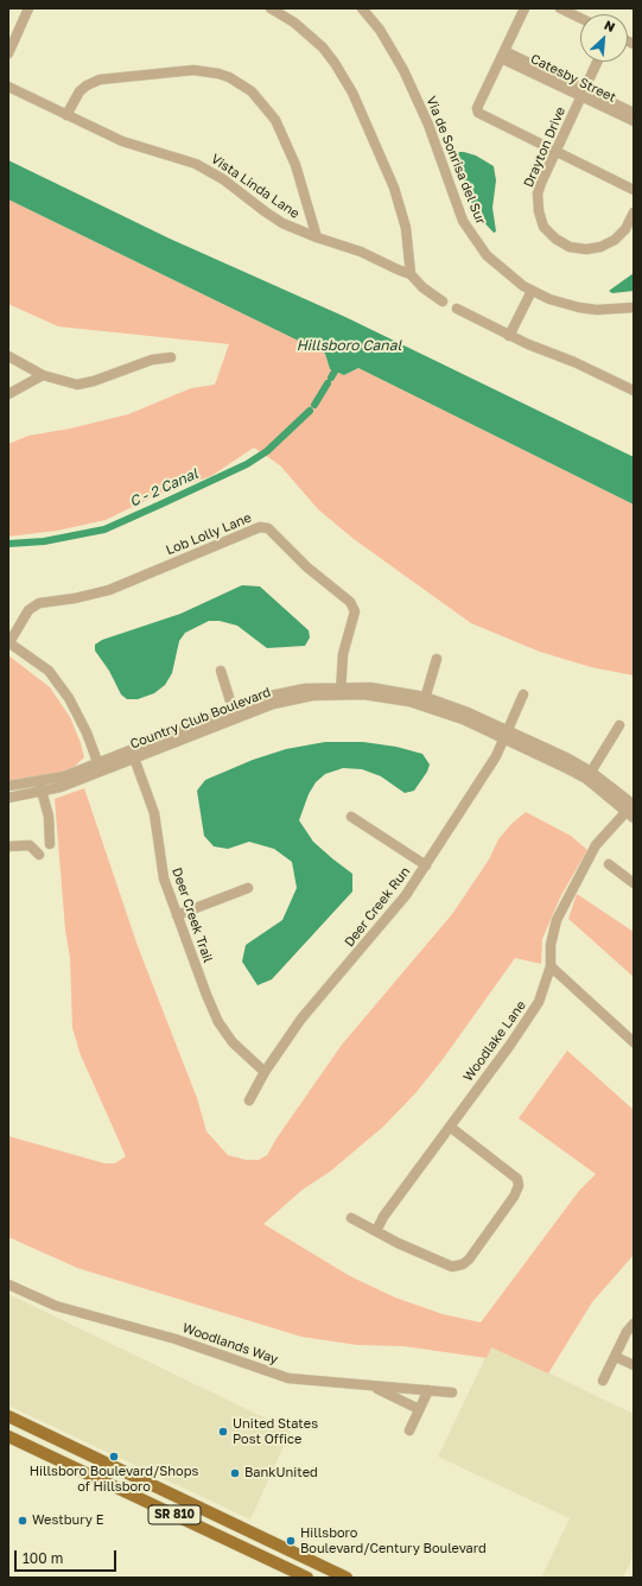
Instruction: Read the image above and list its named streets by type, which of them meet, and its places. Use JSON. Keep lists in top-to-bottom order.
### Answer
{
  "streets": {
    "main road": ["SR 810"],
    "street": [
      "Catesby Street",
      "Drayton Drive",
      "Via de Sonrisa del Sur",
      "Vista Linda Lane",
      "Lob Lolly Lane",
      "Country Club Boulevard",
      "Deer Creek Run",
      "Deer Creek Trail",
      "Woodlake Lane",
      "Woodlands Way"
    ]
  },
  "crossings": [
    ["Catesby Street", "Drayton Drive"],
    ["Lob Lolly Lane", "Country Club Boulevard"],
    ["Country Club Boulevard", "Deer Creek Run"],
    ["Country Club Boulevard", "Deer Creek Trail"],
    ["Country Club Boulevard", "Woodlake Lane"],
    ["Deer Creek Run", "Deer Creek Trail"]
  ],
  "water": ["Hillsboro Canal", "C - 2 Canal"],
  "places": [
    "United States Post Office",
    "Hillsboro Boulevard/Shops of Hillsboro",
    "BankUnited",
    "Westbury E",
    "Hillsboro Boulevard/Century Boulevard"
  ],
  "scale_bar": "100 m",
  "north": "top right"
}
